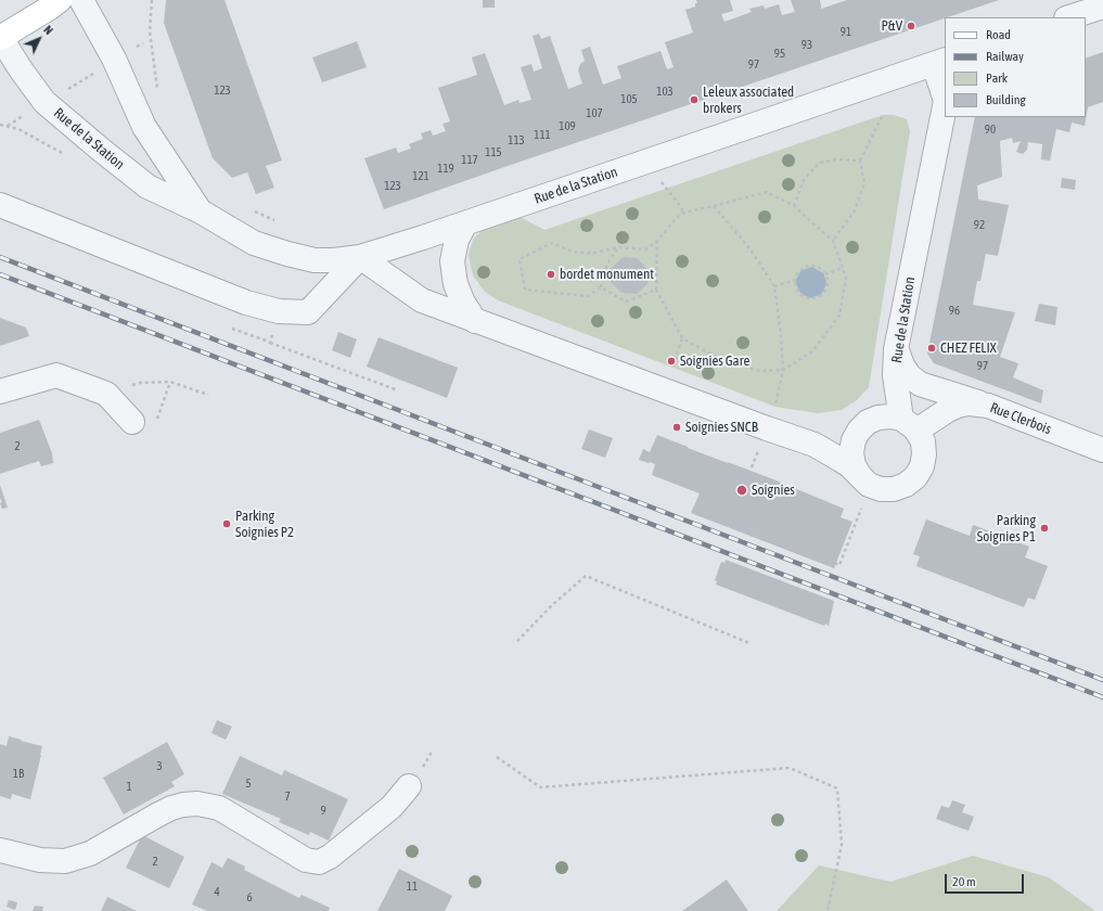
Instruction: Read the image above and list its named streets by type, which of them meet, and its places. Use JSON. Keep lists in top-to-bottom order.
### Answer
{
  "streets": {
    "street": ["Rue de la Station", "Rue Clerbois"]
  },
  "crossings": [
    ["Rue de la Station", "Rue Clerbois"]
  ],
  "places": [
    "P&V",
    "Leleux associated brokers",
    "bordet monument",
    "CHEZ FELIX",
    "Soignies Gare",
    "Soignies SNCB",
    "Soignies",
    "Parking Soignies P2",
    "Parking Soignies P1"
  ],
  "house_numbers": [
    "91",
    "93",
    "95",
    "97",
    "123",
    "103",
    "105",
    "107",
    "109",
    "90",
    "111",
    "113",
    "115",
    "117",
    "119",
    "121",
    "123",
    "92",
    "96",
    "97",
    "2",
    "3",
    "1B",
    "5",
    "1",
    "7",
    "9",
    "2",
    "11",
    "4",
    "6"
  ],
  "legend": [
    "Road",
    "Railway",
    "Park",
    "Building"
  ],
  "scale_bar": "20 m",
  "north": "top right"
}
